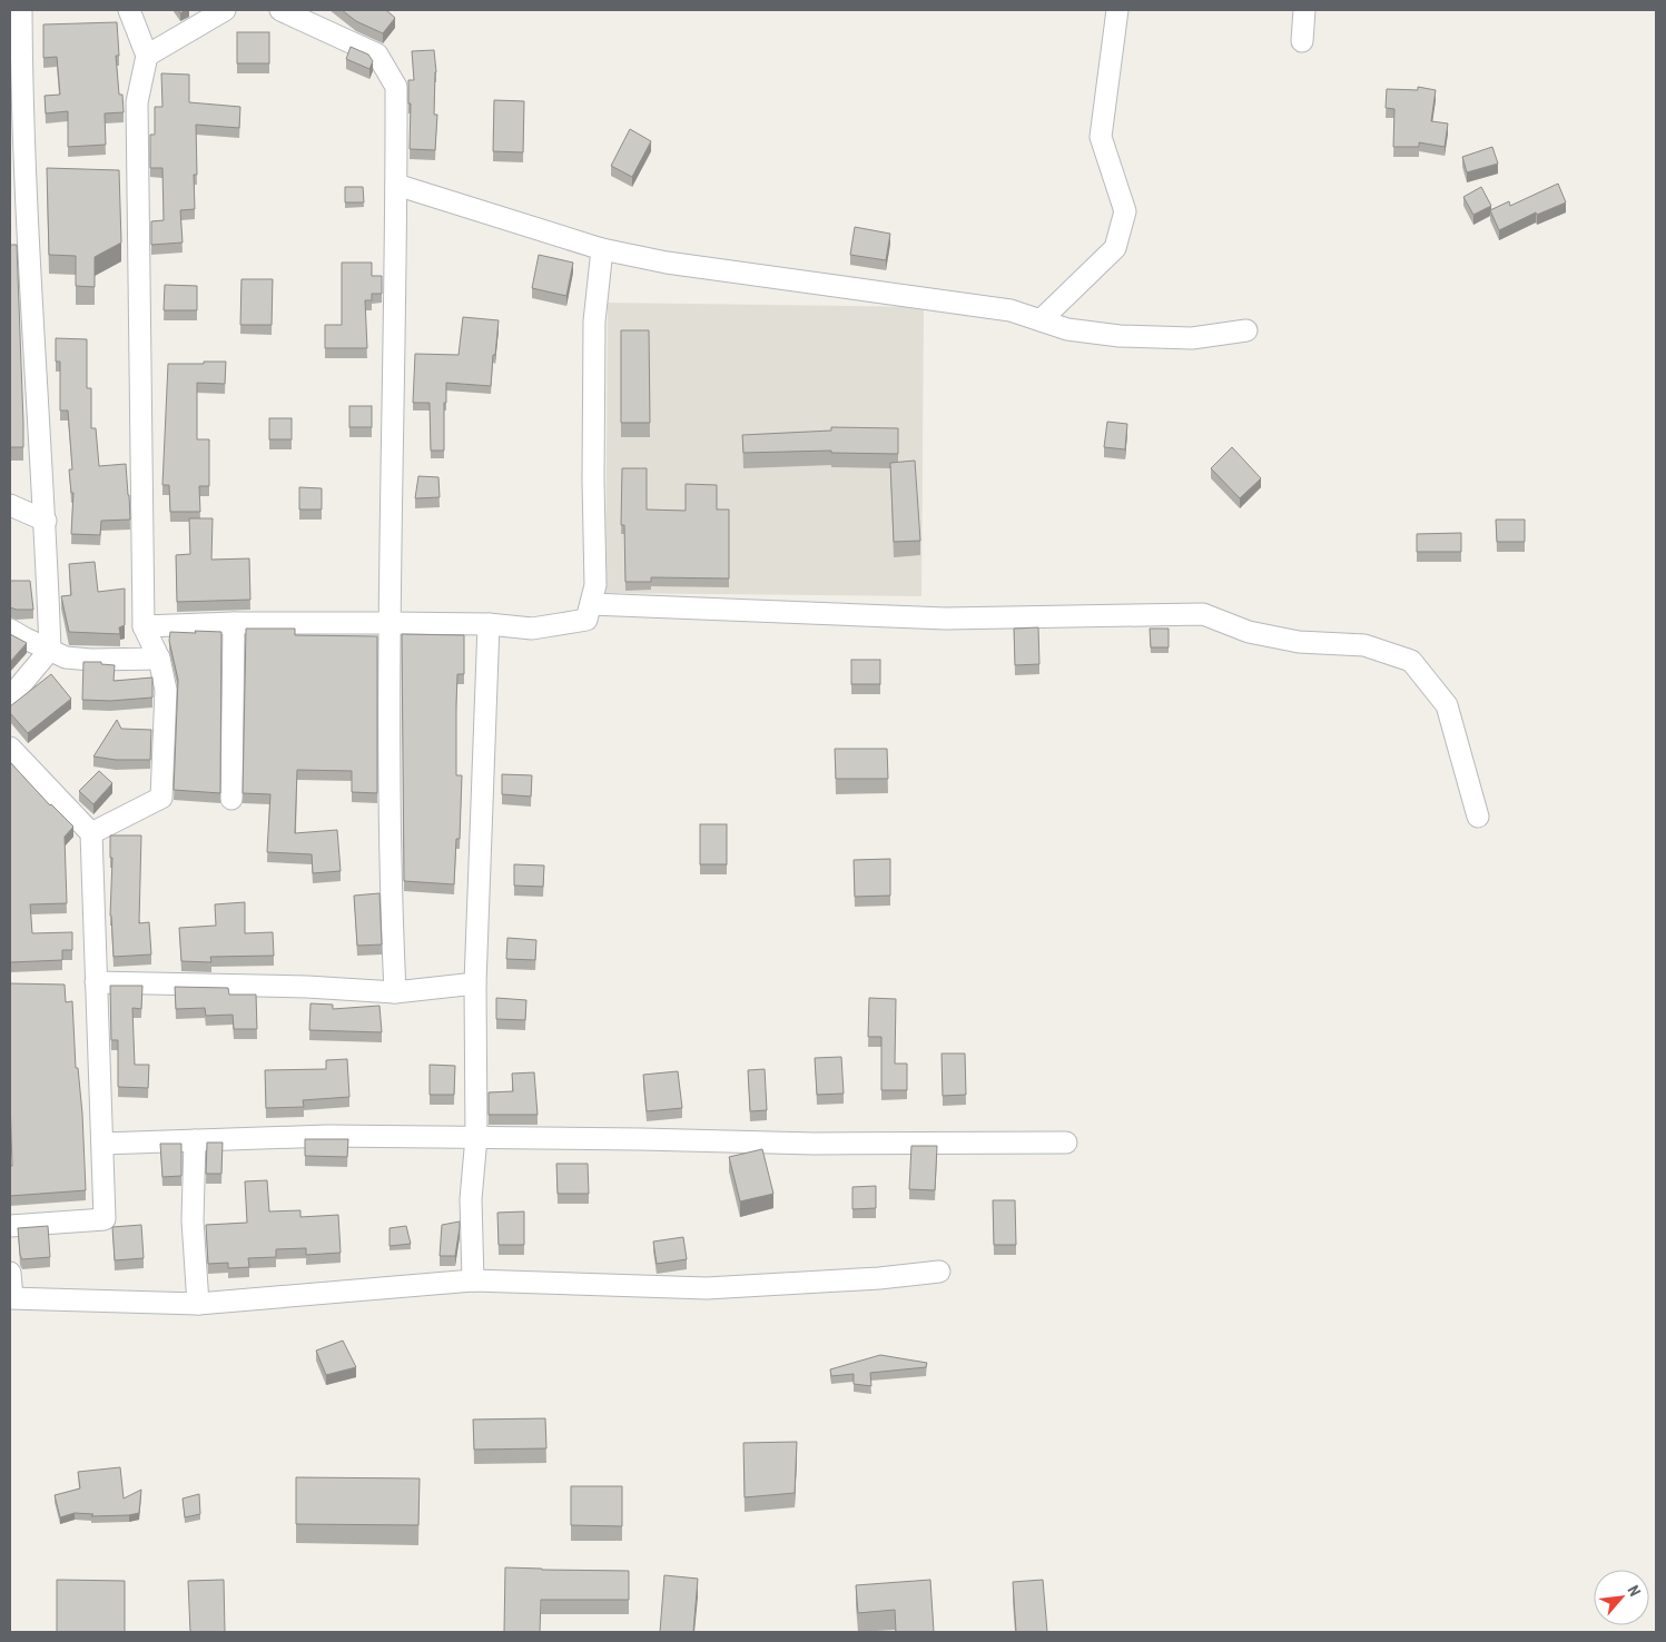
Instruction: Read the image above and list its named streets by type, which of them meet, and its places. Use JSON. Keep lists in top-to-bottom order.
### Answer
{
  "north": "top right"
}
